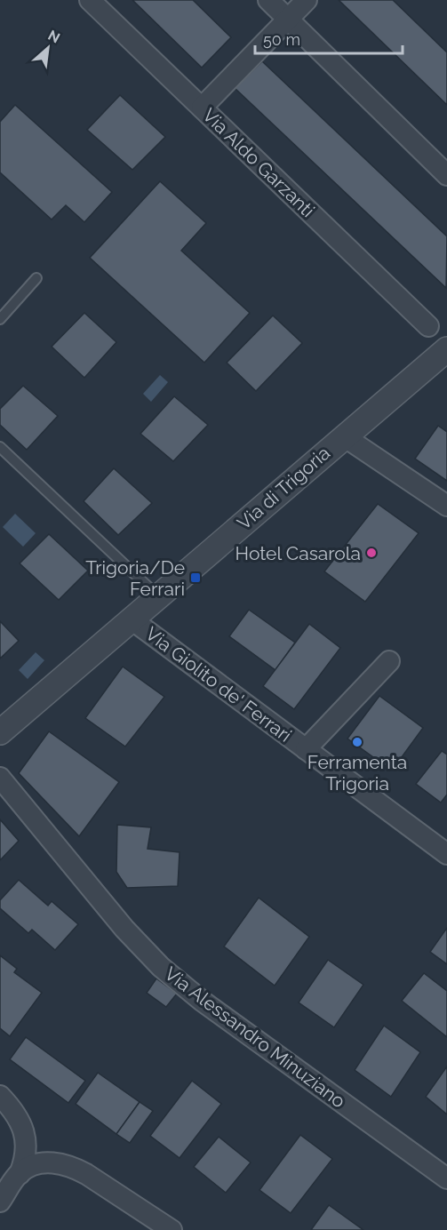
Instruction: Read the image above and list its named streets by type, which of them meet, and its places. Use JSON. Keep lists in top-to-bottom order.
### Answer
{
  "streets": {
    "street": [
      "Via Aldo Garzanti",
      "Via di Trigoria",
      "Via Giolito de' Ferrari",
      "Via Alessandro Minuziano"
    ]
  },
  "crossings": [
    ["Via di Trigoria", "Via Giolito de' Ferrari"]
  ],
  "places": {
    "other": ["Hotel Casarola", "Ferramenta Trigoria"],
    "transit": ["Trigoria/De Ferrari"]
  },
  "scale_bar": "50 m",
  "north": "top right"
}
